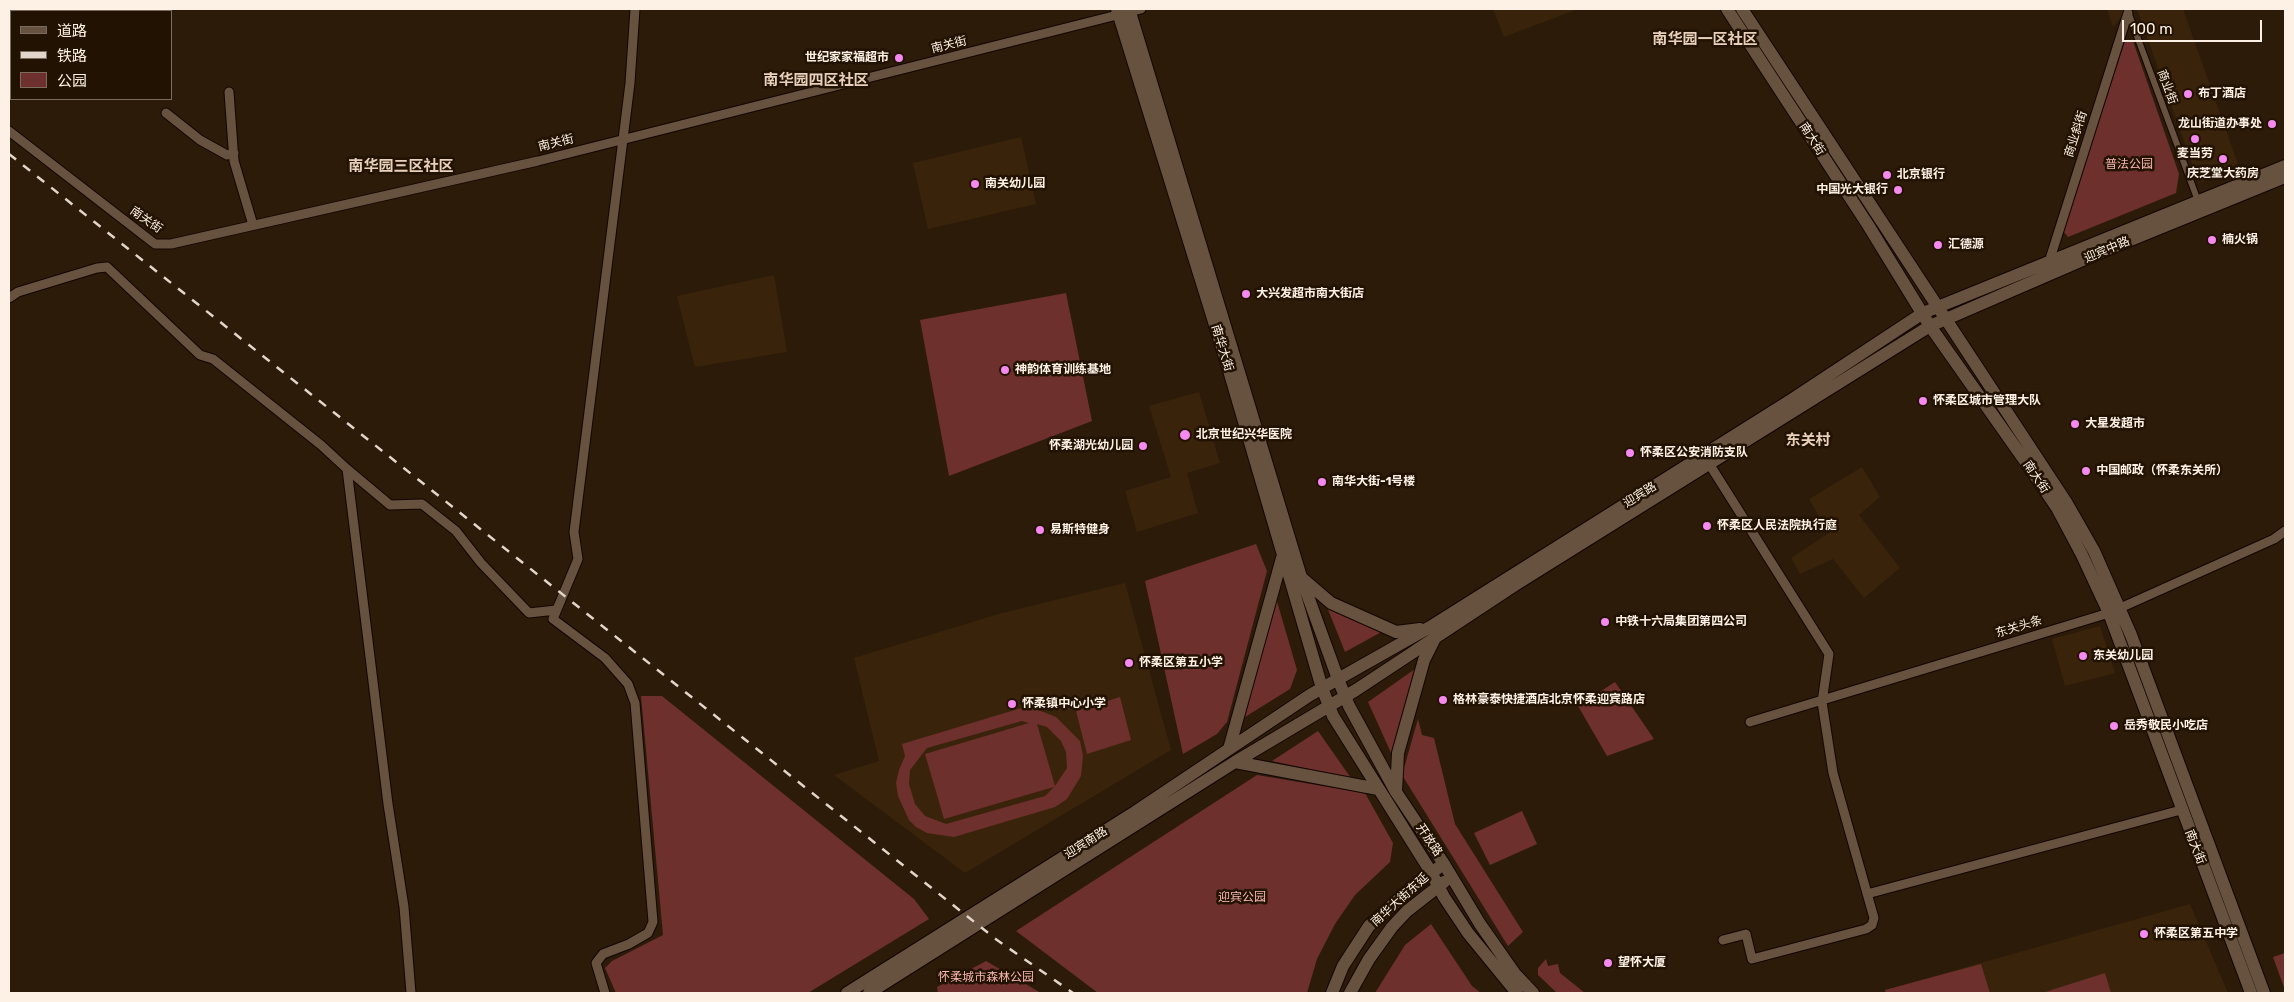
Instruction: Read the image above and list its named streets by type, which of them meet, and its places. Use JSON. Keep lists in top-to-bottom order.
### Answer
{
  "streets": {
    "main road": [
      "南大街",
      "迎宾中路",
      "南华大街",
      "迎宾路",
      "开放路",
      "迎宾南路",
      "南华大街东延"
    ],
    "street": [
      "南关街",
      "商业街",
      "商业斜街",
      "东关头条"
    ]
  },
  "crossings": [
    ["南关街", "南华大街"],
    ["商业街", "商业斜街"],
    ["商业街", "迎宾中路"],
    ["商业斜街", "迎宾中路"],
    ["南大街", "迎宾中路"],
    ["南大街", "迎宾路"],
    ["南大街", "东关头条"],
    ["迎宾中路", "迎宾路"],
    ["南华大街", "迎宾路"],
    ["南华大街", "开放路"],
    ["南华大街", "迎宾南路"],
    ["迎宾路", "开放路"],
    ["迎宾路", "迎宾南路"],
    ["开放路", "迎宾南路"],
    ["开放路", "南华大街东延"]
  ],
  "districts": [
    "南华园一区社区",
    "南华园四区社区",
    "南华园三区社区",
    "东关村"
  ],
  "parks": ["普法公园", "迎宾公园", "怀柔城市森林公园"],
  "places": [
    "世纪家家福超市",
    "布丁酒店",
    "龙山街道办事处",
    "麦当劳",
    "庆芝堂大药房",
    "北京银行",
    "南关幼儿园",
    "中国光大银行",
    "楠火锅",
    "汇德源",
    "大兴发超市南大街店",
    "神韵体育训练基地",
    "怀柔区城市管理大队",
    "大星发超市",
    "北京世纪兴华医院",
    "怀柔湖光幼儿园",
    "怀柔区公安消防支队",
    "中国邮政（怀柔东关所）",
    "南华大街-1号楼",
    "怀柔区人民法院执行庭",
    "易斯特健身",
    "中铁十六局集团第四公司",
    "东关幼儿园",
    "怀柔区第五小学",
    "格林豪泰快捷酒店北京怀柔迎宾路店",
    "怀柔镇中心小学",
    "岳秀敬民小吃店",
    "怀柔区第五中学",
    "望怀大厦"
  ],
  "legend": ["道路", "铁路", "公园"],
  "scale_bar": "100 m"
}
